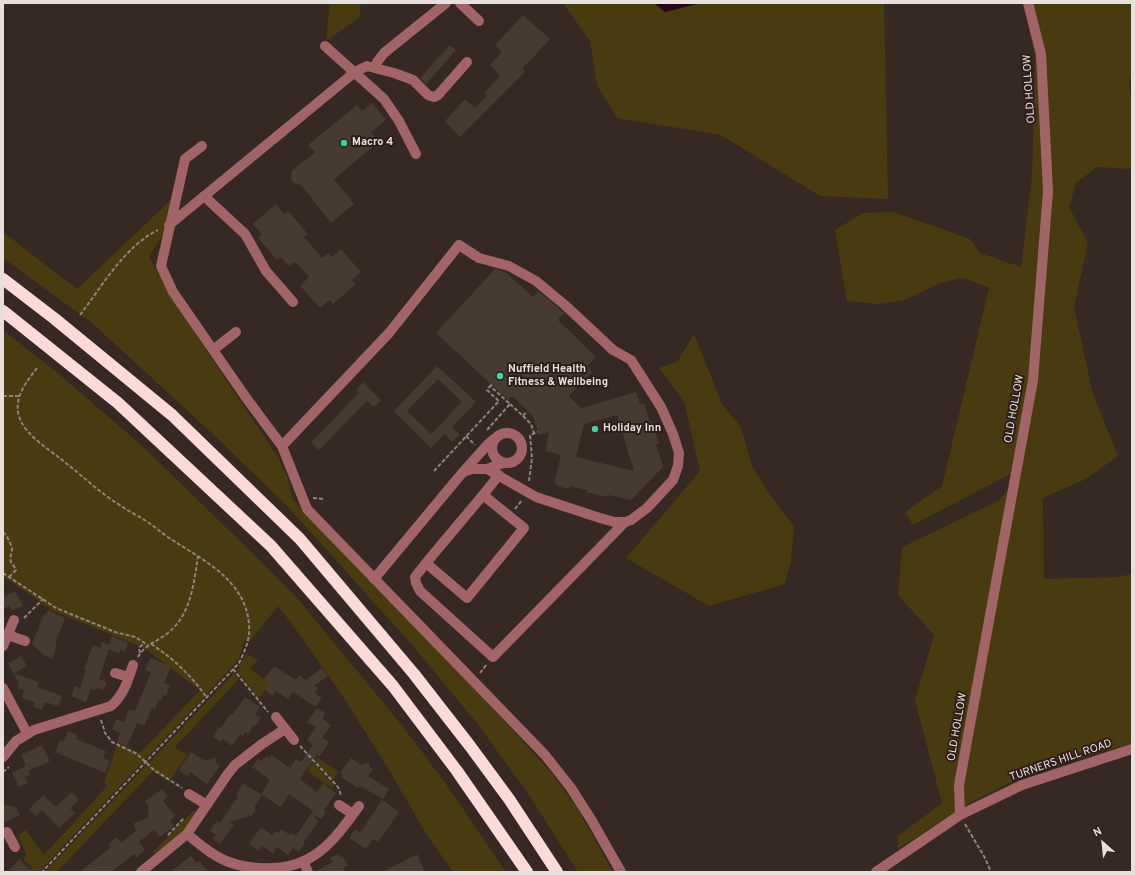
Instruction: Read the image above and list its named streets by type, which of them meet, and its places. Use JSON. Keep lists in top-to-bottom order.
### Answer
{
  "streets": {
    "street": ["OLD HOLLOW", "TURNERS HILL ROAD"]
  },
  "crossings": [
    ["OLD HOLLOW", "TURNERS HILL ROAD"]
  ],
  "places": ["Macro 4", "Nuffield Health Fitness & Wellbeing", "Holiday Inn"],
  "north": "top left"
}
